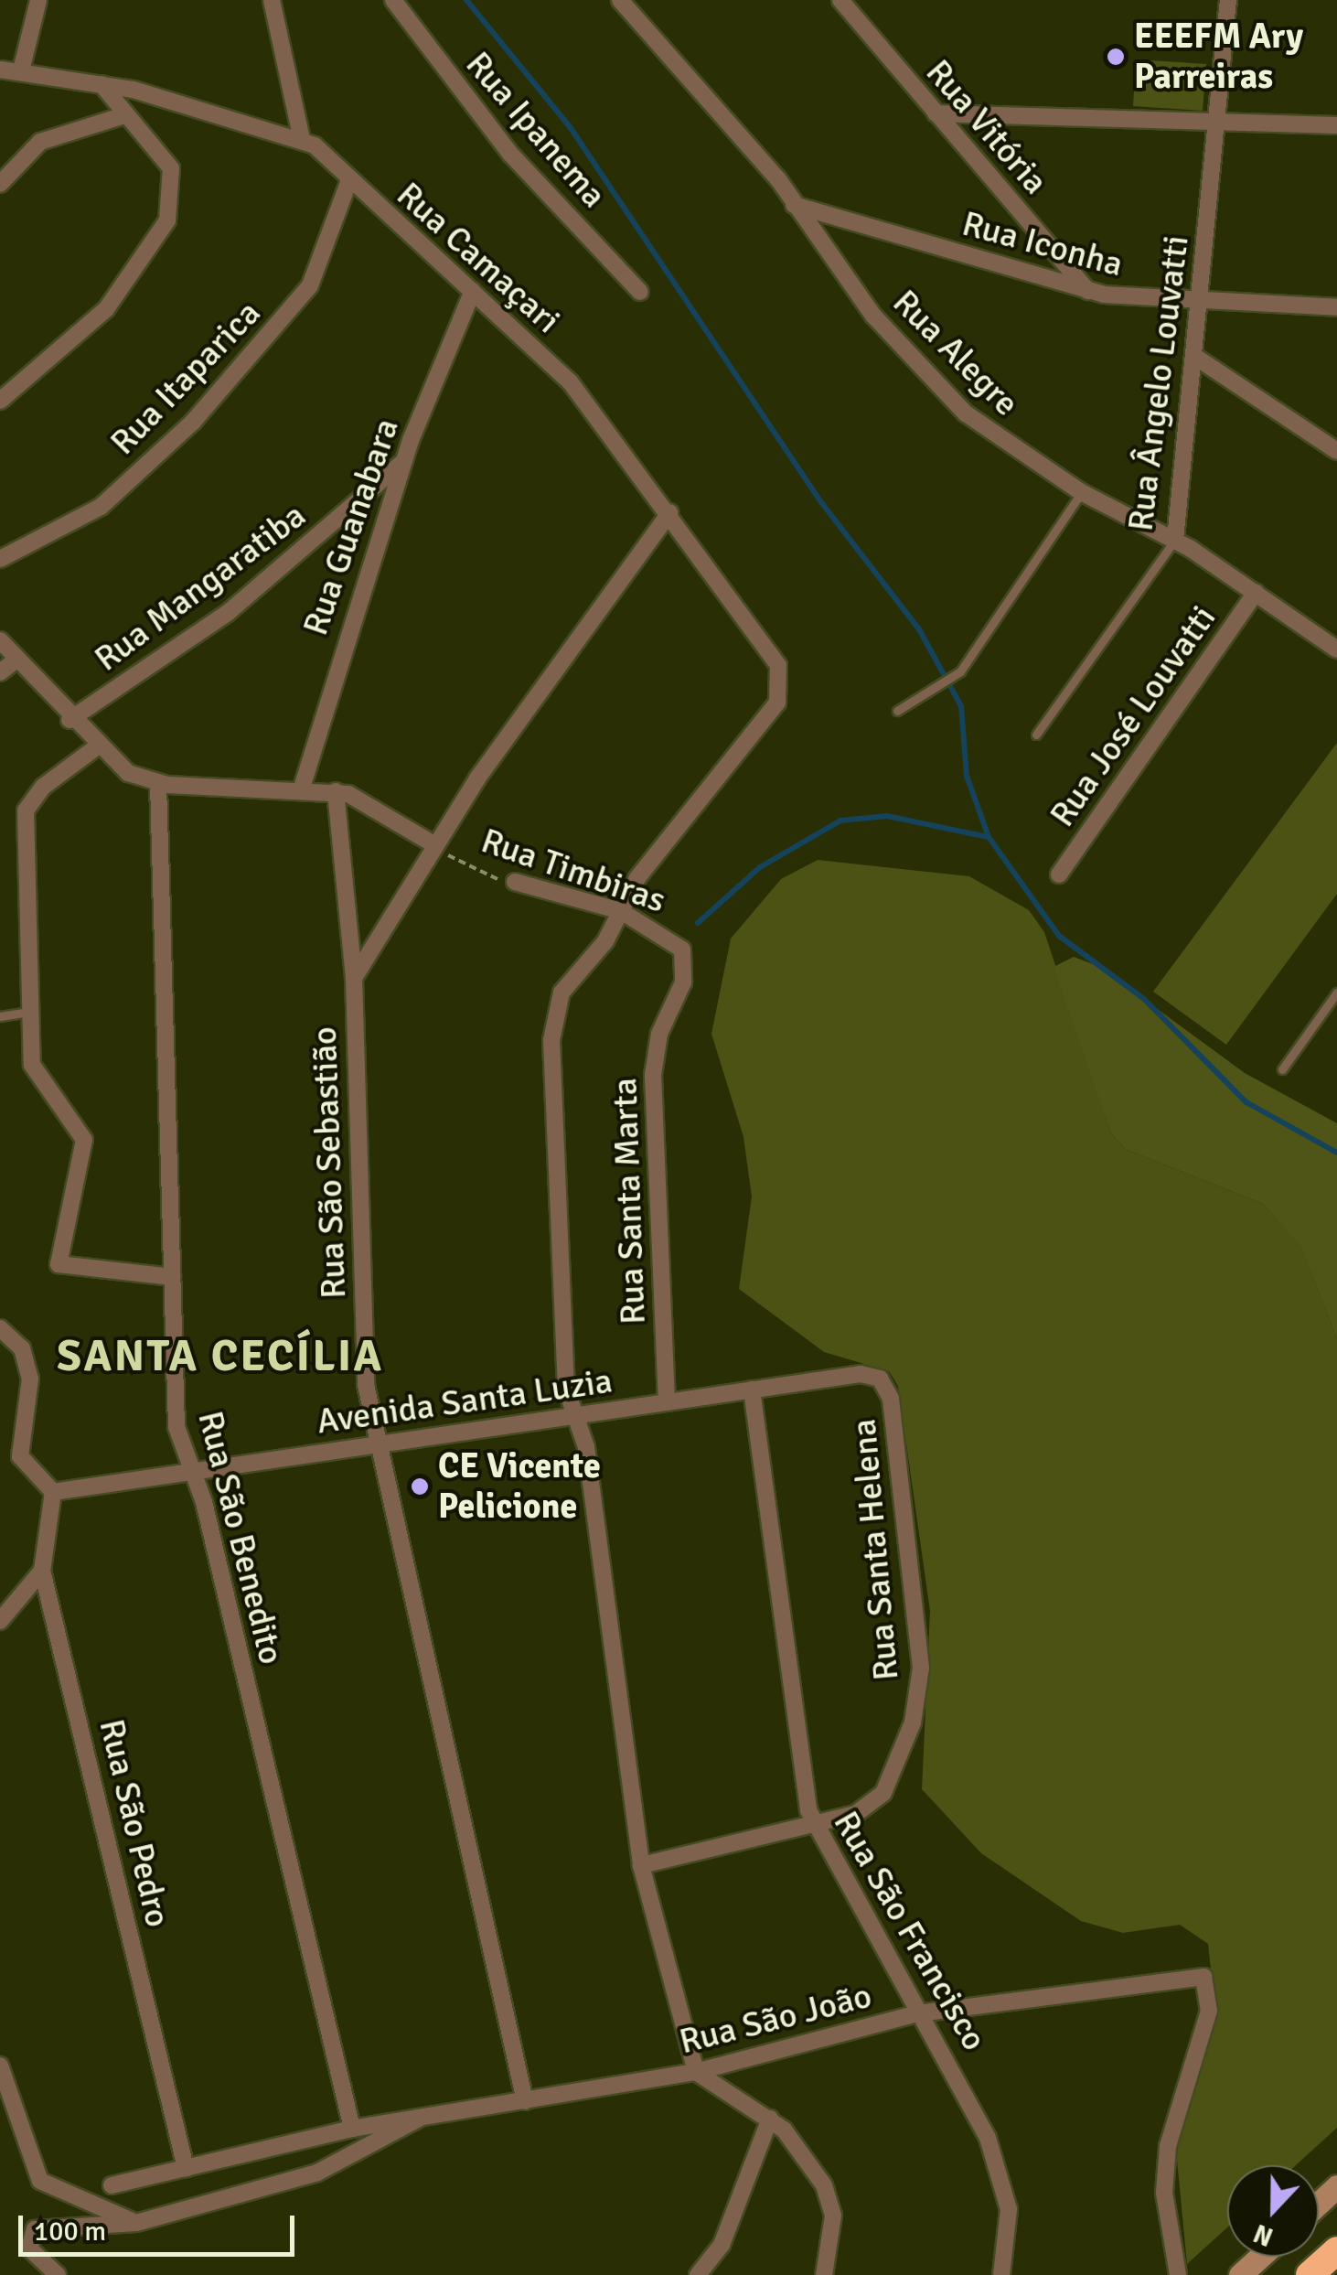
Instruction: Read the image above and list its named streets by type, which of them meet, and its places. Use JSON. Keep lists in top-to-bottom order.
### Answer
{
  "streets": {
    "street": [
      "Rua Vitória",
      "Rua Ipanema",
      "Rua Iconha",
      "Rua Camaçari",
      "Rua Alegre",
      "Rua Itaparica",
      "Rua Ângelo Louvatti",
      "Rua Guanabara",
      "Rua Mangaratiba",
      "Rua José Louvatti",
      "Rua Timbiras",
      "Rua São Sebastião",
      "Rua Santa Marta",
      "Avenida Santa Luzia",
      "Rua São Benedito",
      "Rua Santa Helena",
      "Rua São Pedro",
      "Rua São Francisco",
      "Rua São João"
    ]
  },
  "crossings": [
    ["Rua Vitória", "Rua Iconha"],
    ["Rua Iconha", "Rua Alegre"],
    ["Rua Iconha", "Rua Ângelo Louvatti"],
    ["Rua Camaçari", "Rua Itaparica"],
    ["Rua Camaçari", "Rua Guanabara"],
    ["Rua Camaçari", "Rua Timbiras"],
    ["Rua Alegre", "Rua Ângelo Louvatti"],
    ["Rua Alegre", "Rua José Louvatti"],
    ["Rua Guanabara", "Rua Mangaratiba"],
    ["Rua Guanabara", "Rua Timbiras"],
    ["Rua Mangaratiba", "Rua Timbiras"],
    ["Rua Timbiras", "Rua São Sebastião"],
    ["Rua Timbiras", "Rua Santa Marta"],
    ["Rua Timbiras", "Rua São Benedito"],
    ["Rua São Sebastião", "Avenida Santa Luzia"],
    ["Rua São Sebastião", "Rua São João"],
    ["Rua Santa Marta", "Avenida Santa Luzia"],
    ["Avenida Santa Luzia", "Rua São Benedito"],
    ["Avenida Santa Luzia", "Rua Santa Helena"],
    ["Avenida Santa Luzia", "Rua São Pedro"],
    ["Avenida Santa Luzia", "Rua São Francisco"],
    ["Rua São Benedito", "Rua São João"],
    ["Rua Santa Helena", "Rua São Francisco"],
    ["Rua São Pedro", "Rua São João"],
    ["Rua São Francisco", "Rua São João"]
  ],
  "districts": ["SANTA CECÍLIA"],
  "places": ["EEEFM Ary Parreiras", "CE Vicente Pelicione"],
  "scale_bar": "100 m",
  "north": "bottom"
}
